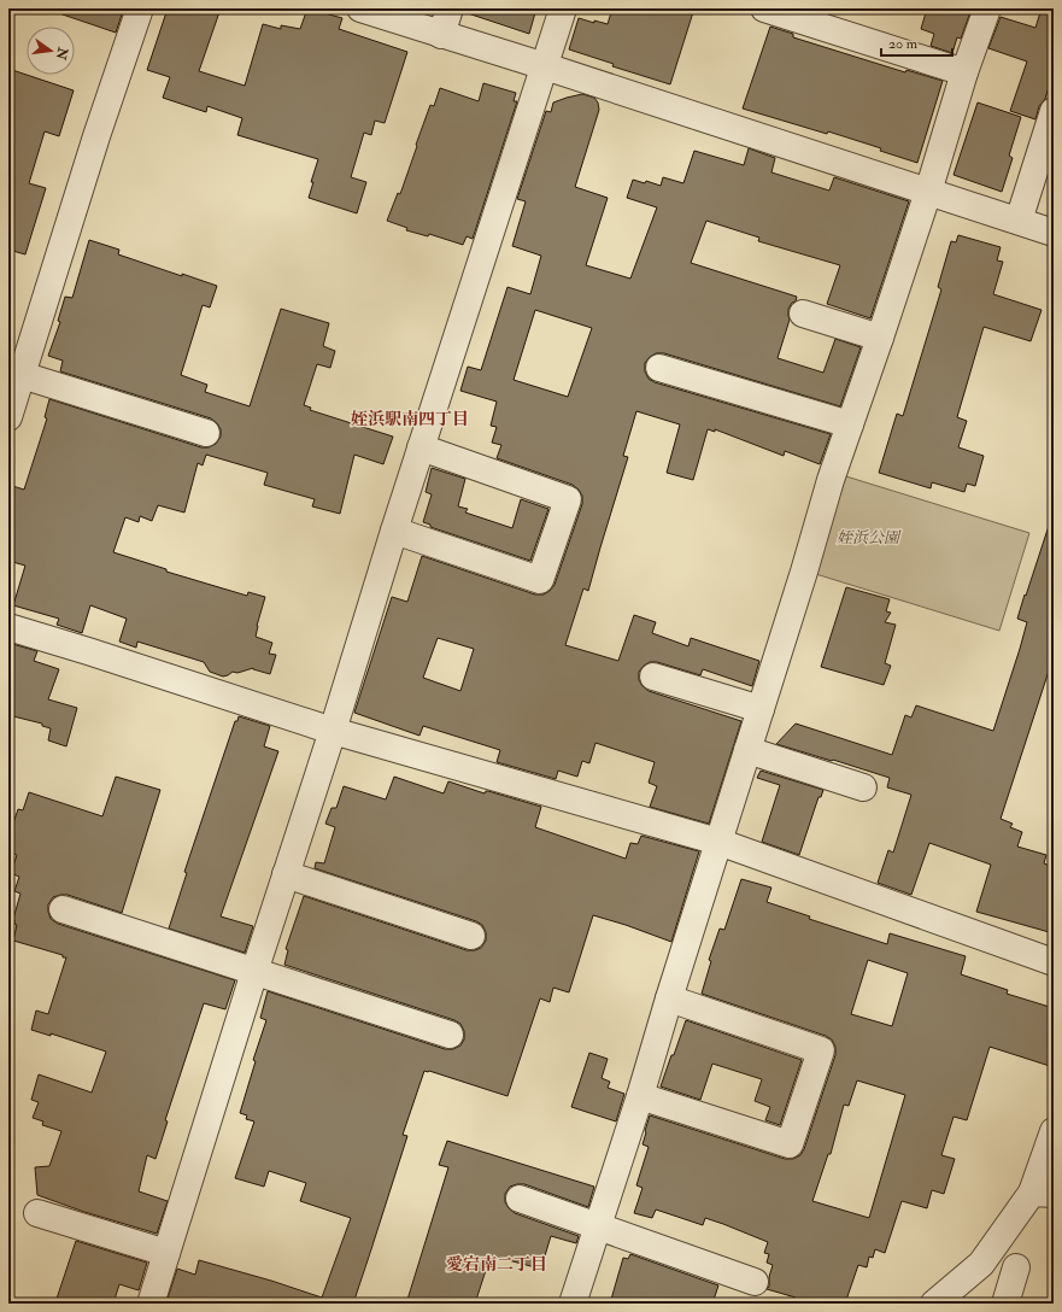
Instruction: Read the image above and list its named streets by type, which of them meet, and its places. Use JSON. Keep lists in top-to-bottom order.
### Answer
{
  "districts": ["姪浜駅南四丁目", "愛宕南二丁目"],
  "parks": ["姪浜公園"],
  "scale_bar": "20 m",
  "north": "right"
}
